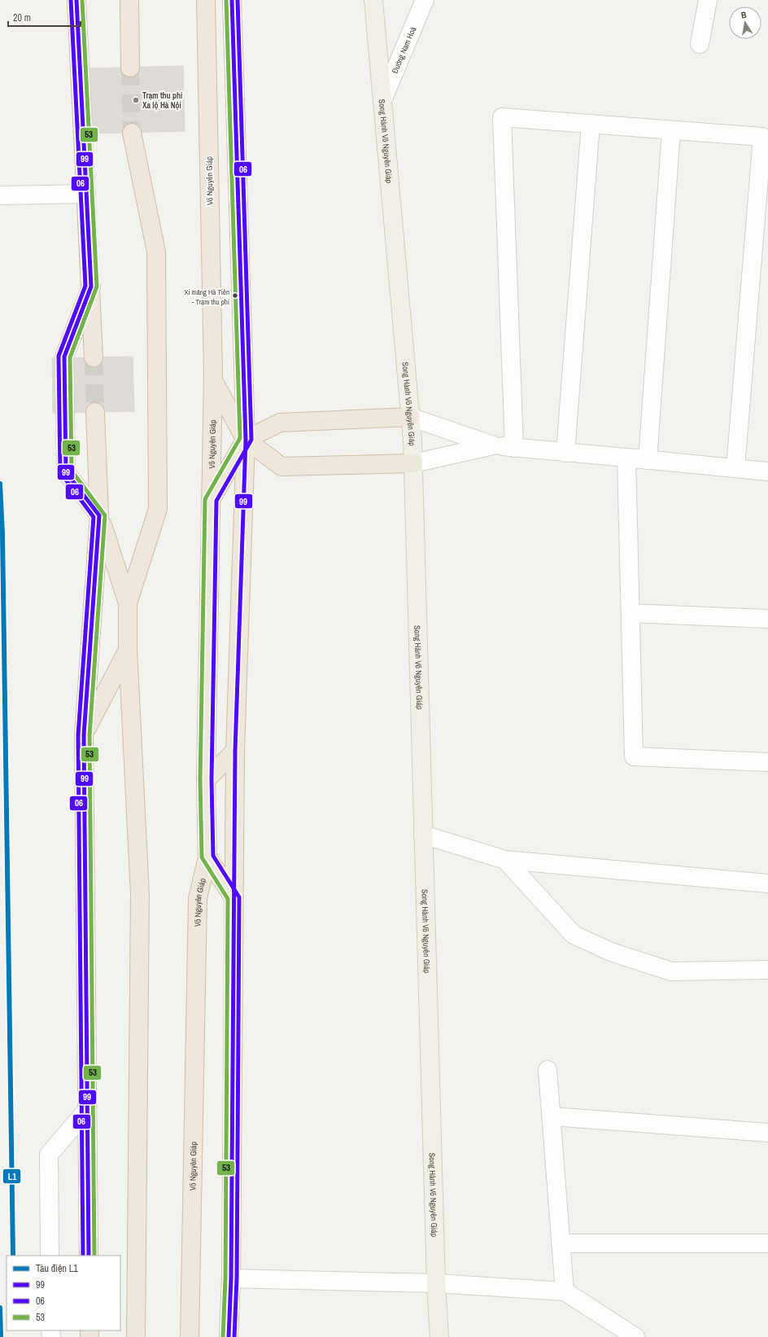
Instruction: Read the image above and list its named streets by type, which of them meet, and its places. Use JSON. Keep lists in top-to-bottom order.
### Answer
{
  "streets": {
    "highway": ["Võ Nguyên Giáp"],
    "main road": ["Song Hành Võ Nguyên Giáp"],
    "street": ["Đường Nam Hoà"]
  },
  "crossings": [
    ["Đường Nam Hoà", "Song Hành Võ Nguyên Giáp"]
  ],
  "places": ["Trạm thu phí Xa lộ Hà Nội", "Xi măng Hà Tiên - Trạm thu phí"],
  "lines": [
    "transit line 99",
    "transit line 06",
    "transit line 53",
    "metro line L1"
  ],
  "legend": [
    "Tàu điện L1",
    "99",
    "06",
    "53"
  ],
  "scale_bar": "20 m",
  "north": "top"
}
